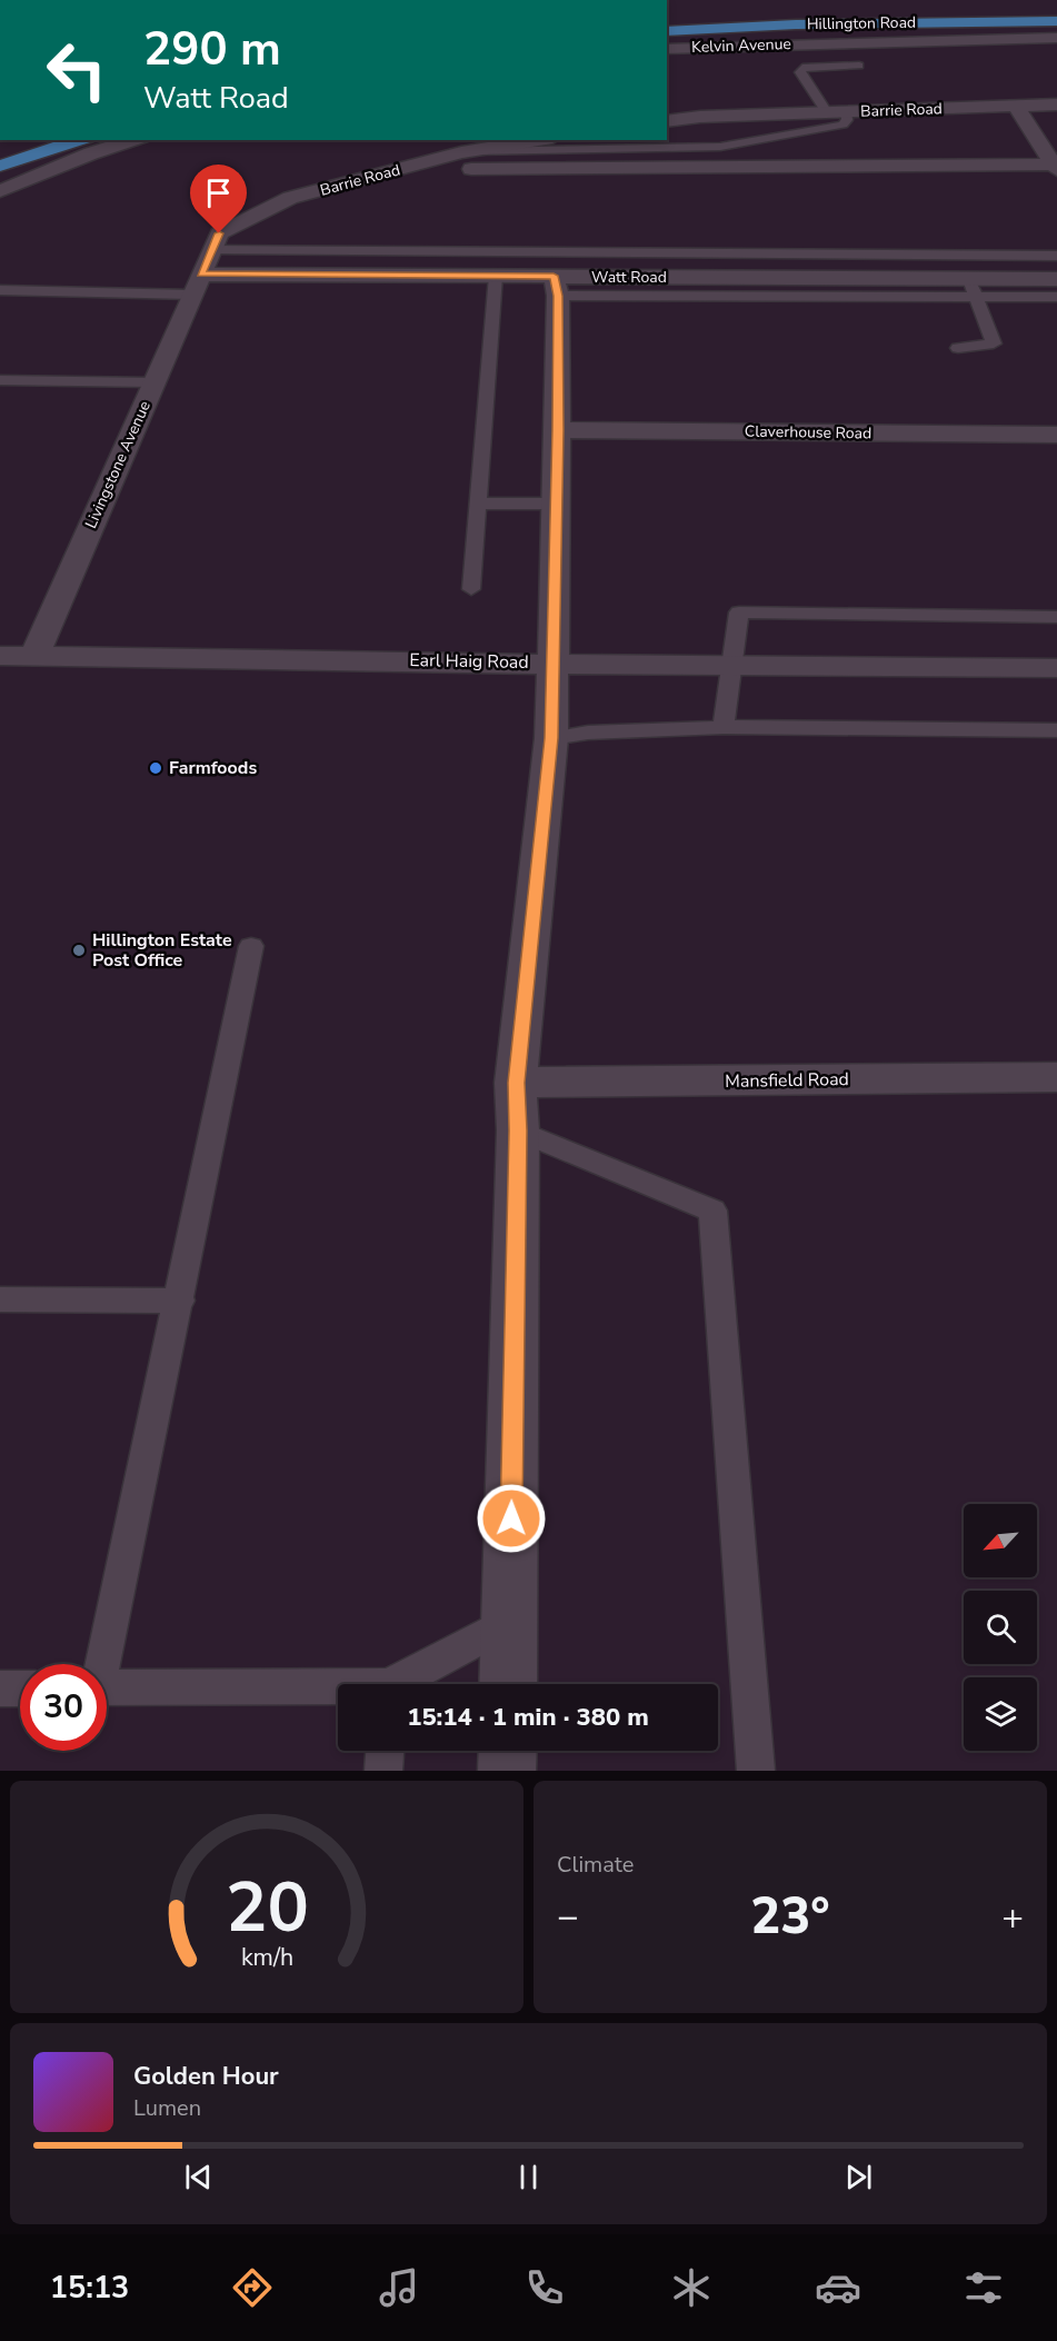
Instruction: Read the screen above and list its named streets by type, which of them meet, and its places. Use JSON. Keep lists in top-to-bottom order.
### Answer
{
  "streets": {
    "main road": ["Hillington Road"],
    "street": [
      "Kelvin Avenue",
      "Barrie Road",
      "Watt Road",
      "Claverhouse Road",
      "Livingstone Avenue",
      "Earl Haig Road",
      "Mansfield Road"
    ]
  },
  "crossings": [
    ["Barrie Road", "Watt Road"],
    ["Barrie Road", "Livingstone Avenue"],
    ["Watt Road", "Livingstone Avenue"],
    ["Livingstone Avenue", "Earl Haig Road"]
  ],
  "places": ["Farmfoods", "Hillington Estate Post Office"],
  "north": "bottom left",
  "page": {
    "turn": ["290 m", "Watt Road"],
    "limit": "30",
    "trip": "15:14 · 1 min · 380 m",
    "tile": "Climate",
    "heat": ["−", "23°", "+"],
    "song": ["Golden Hour", "Lumen"],
    "tabs": "15:13",
    "gauge": ["20", "km/h"]
  }
}
